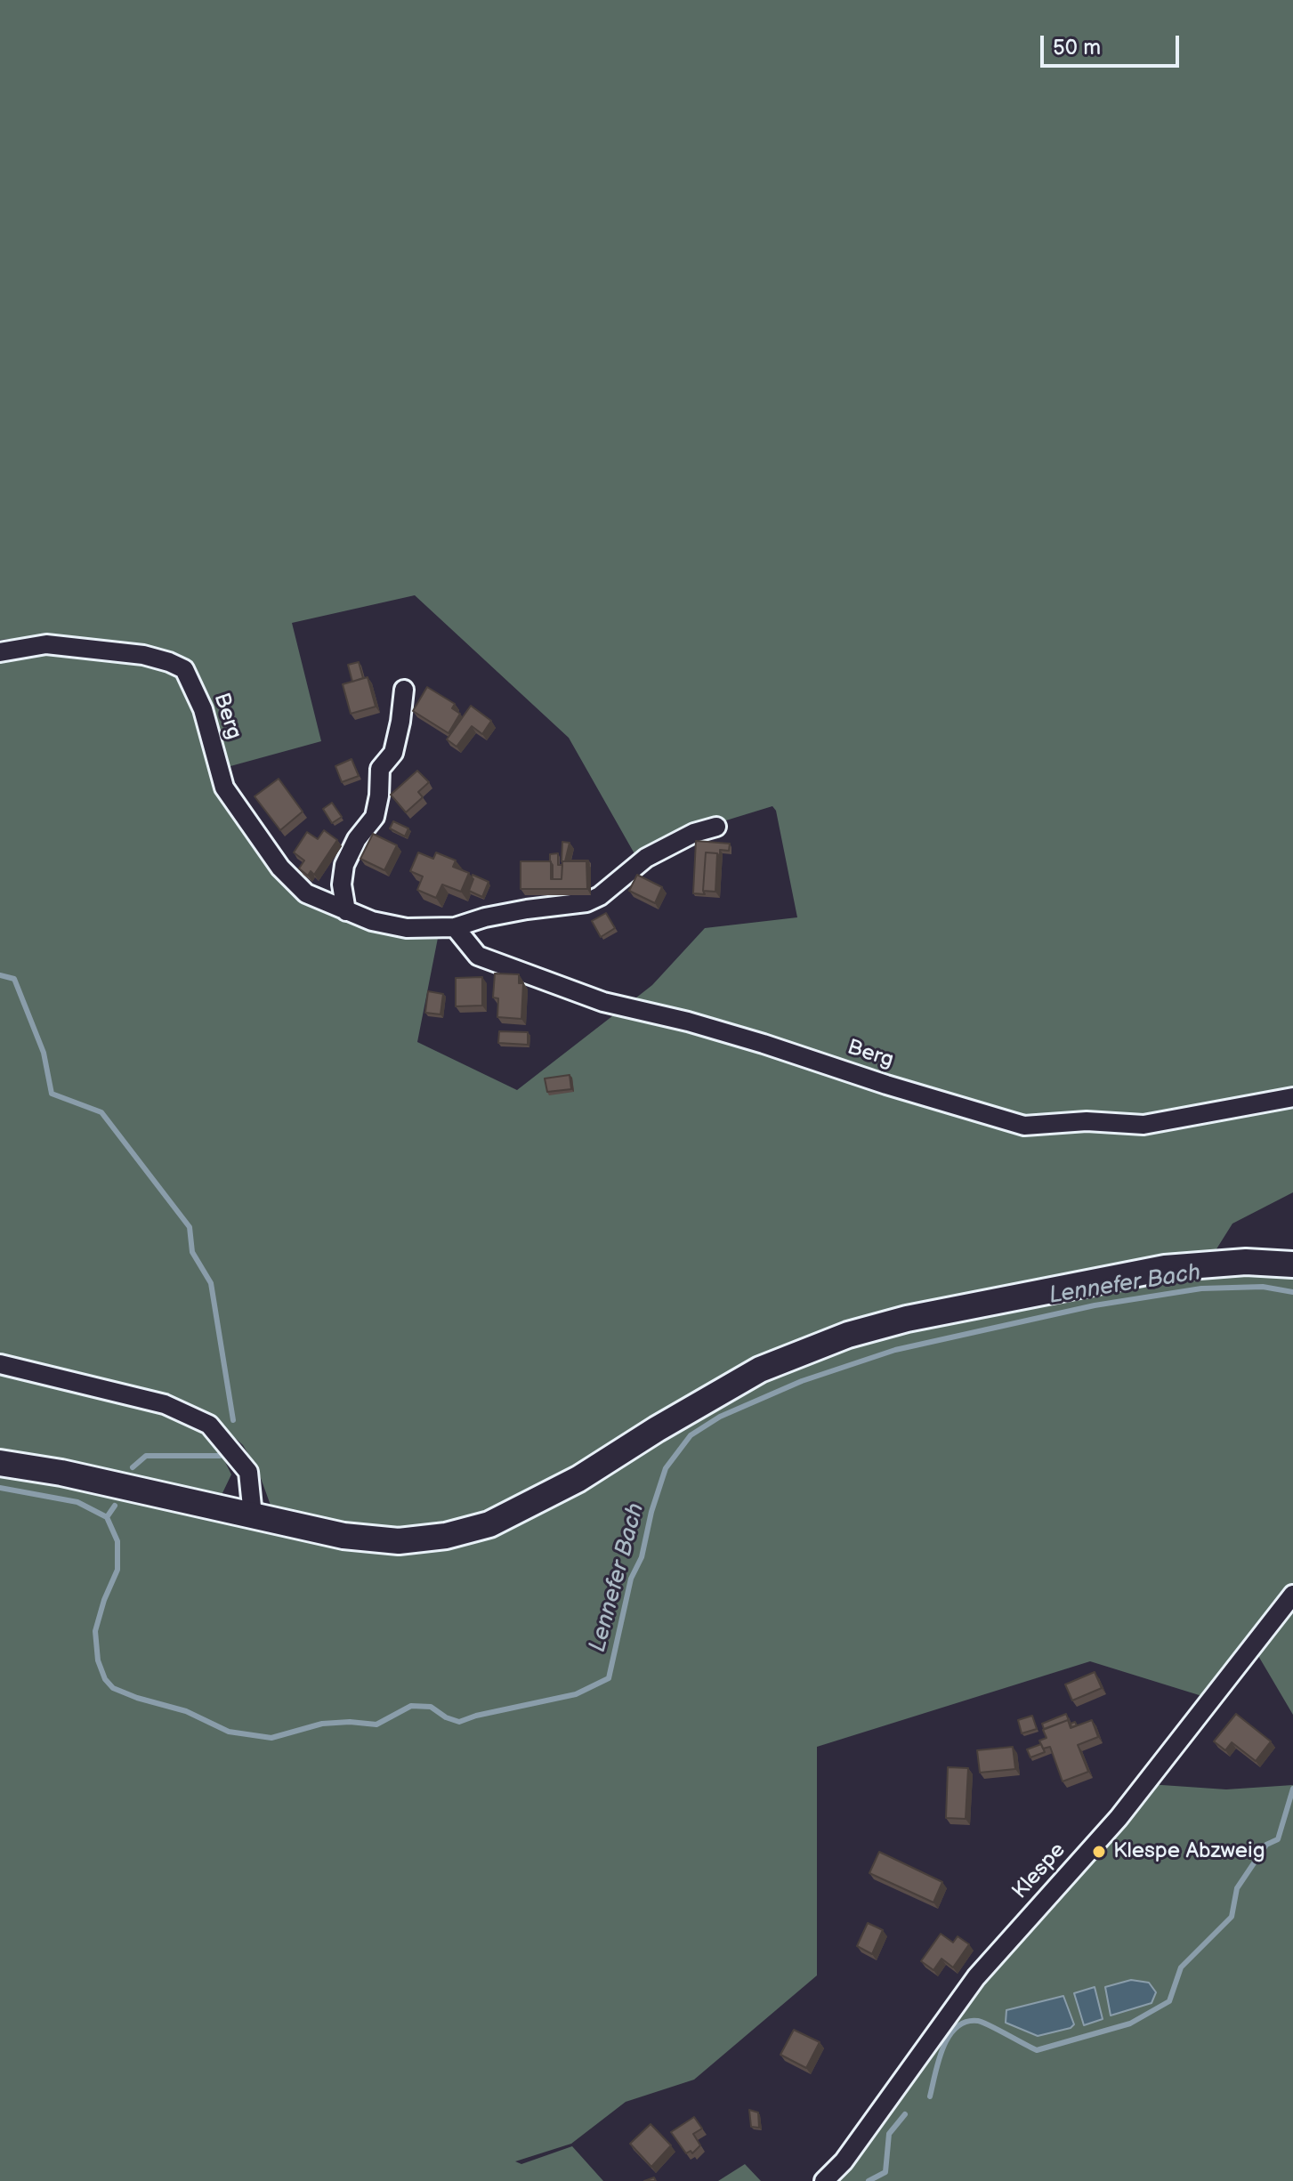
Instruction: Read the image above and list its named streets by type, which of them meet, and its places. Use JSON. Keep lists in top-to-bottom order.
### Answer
{
  "streets": {
    "street": ["Berg", "Klespe"]
  },
  "water": ["Lennefer Bach"],
  "places": ["Klespe Abzweig"],
  "scale_bar": "50 m"
}
